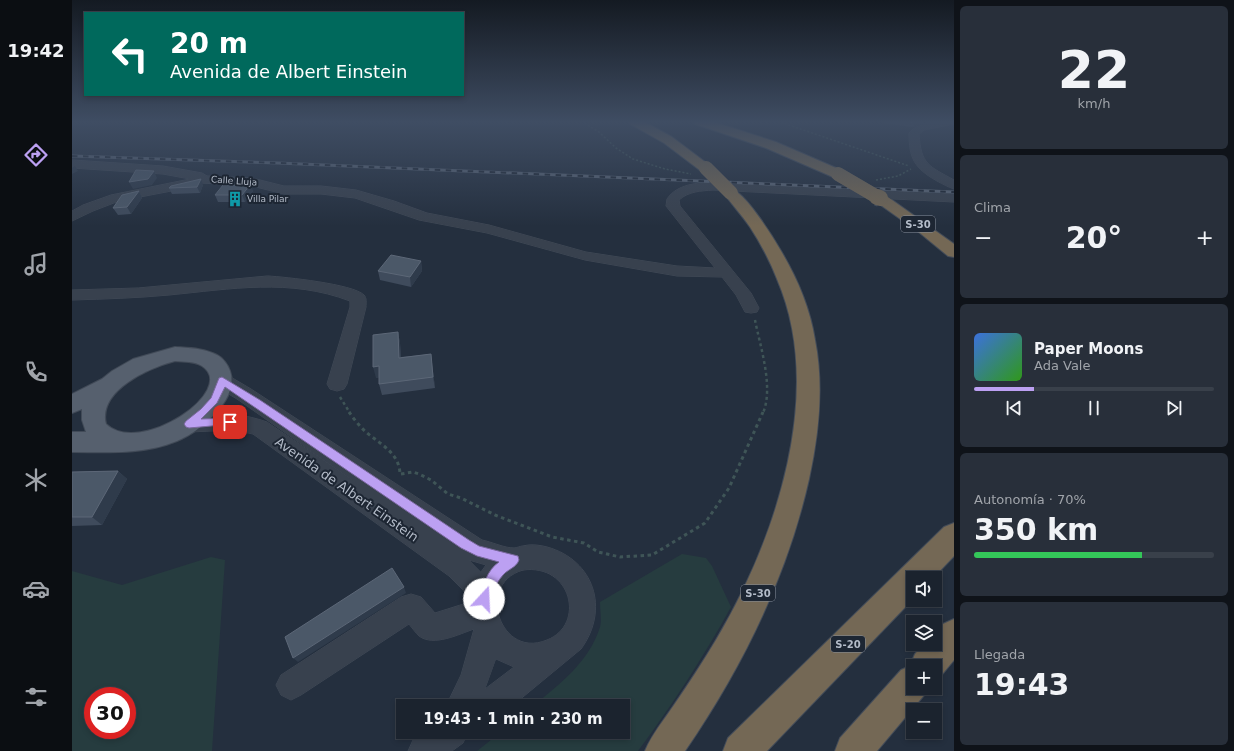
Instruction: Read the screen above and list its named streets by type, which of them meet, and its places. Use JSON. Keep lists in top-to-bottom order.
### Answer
{
  "streets": {
    "highway": ["S-30", "S-20"],
    "street": ["Calle Lluja", "Avenida de Albert Einstein"]
  },
  "places": {
    "building": ["Villa Pilar"]
  },
  "page": {
    "tabs": "19:42",
    "tile": [
      ["22", "km/h"],
      "Clima",
      ["Autonomía · 70%", "350 km"],
      ["Llegada", "19:43"]
    ],
    "turn": ["20 m", "Avenida de Albert Einstein"],
    "heat": ["−", "20°", "+"],
    "song": ["Paper Moons", "Ada Vale"],
    "map_buttons": ["+", "−"],
    "limit": "30",
    "trip": "19:43 · 1 min · 230 m"
  }
}
